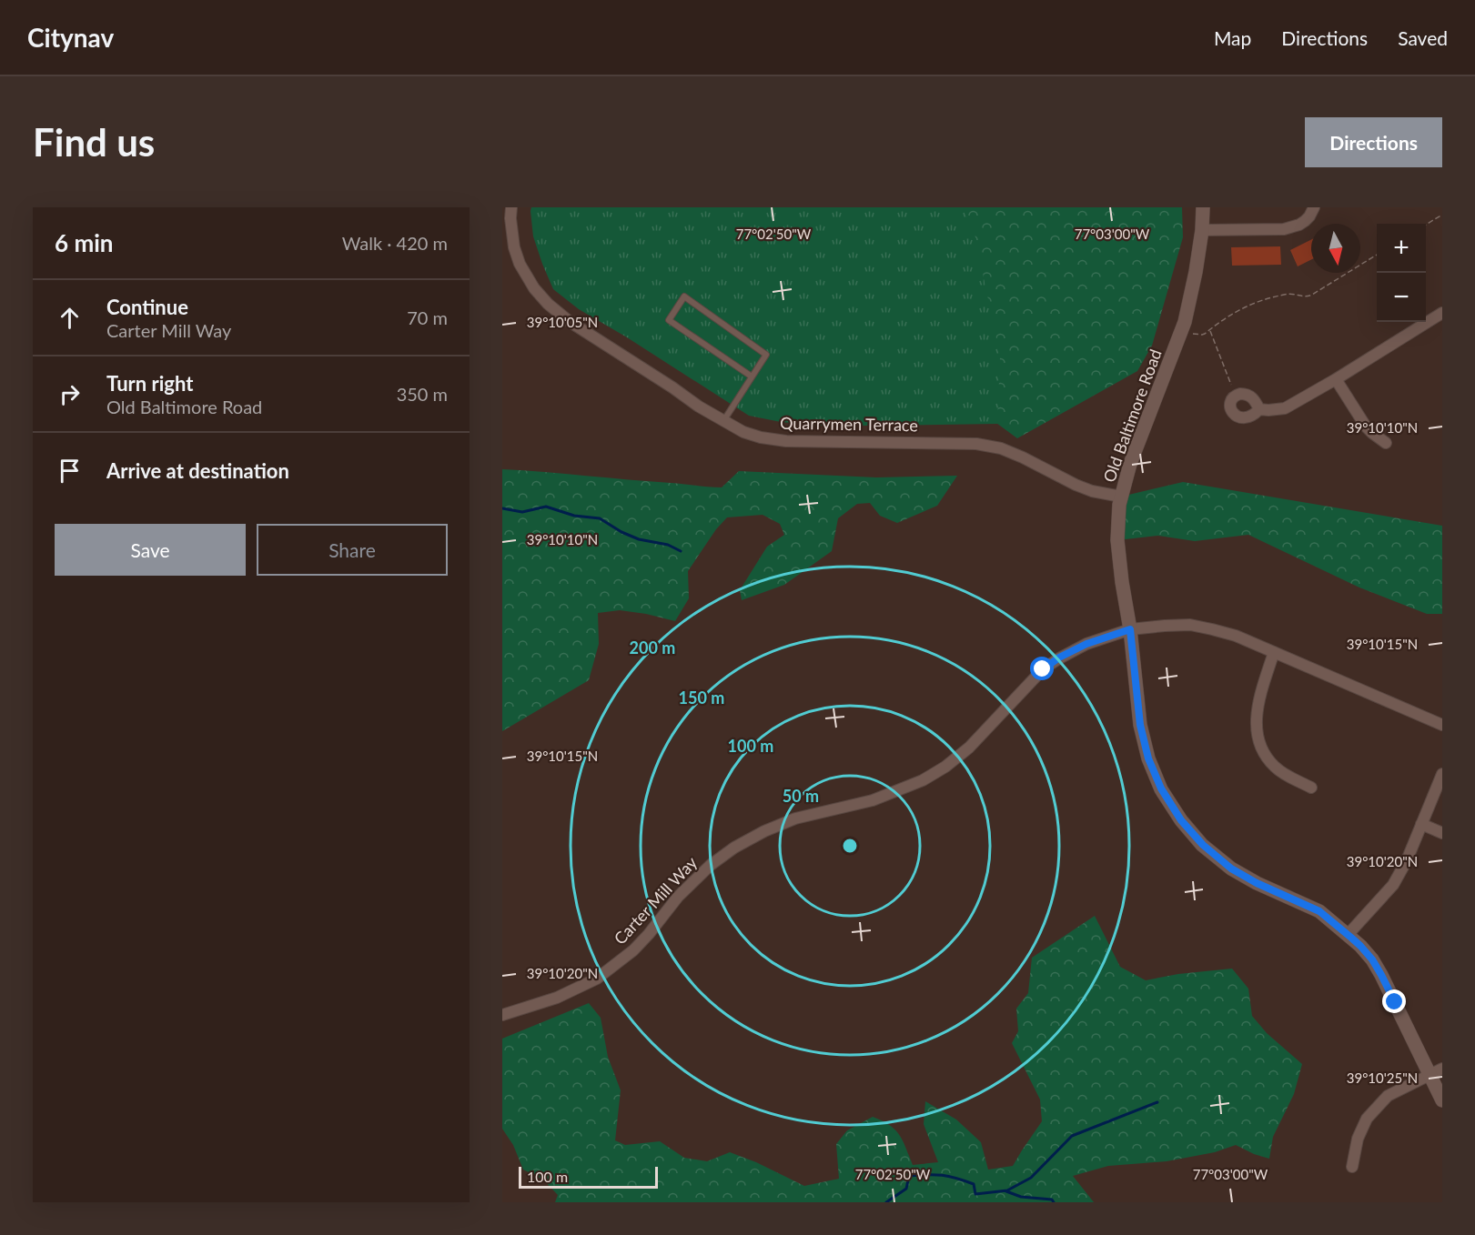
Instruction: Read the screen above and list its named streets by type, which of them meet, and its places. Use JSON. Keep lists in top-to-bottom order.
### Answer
{
  "streets": {
    "street": ["Old Baltimore Road", "Quarrymen Terrace", "Carter Mill Way"]
  },
  "crossings": [
    ["Old Baltimore Road", "Quarrymen Terrace"],
    ["Old Baltimore Road", "Carter Mill Way"]
  ],
  "scale_bar": "100 m",
  "north": "bottom",
  "page": {
    "header": "Citynav",
    "nav": ["Map", "Directions", "Saved"],
    "buttons": [
      "Directions",
      ["Save", "Share"]
    ],
    "title": "Find us",
    "heading": ["6 min", "Walk · 420 m"],
    "map_buttons": ["+", "−"],
    "list": [
      ["Continue", "Carter Mill Way", "70 m"],
      ["Turn right", "Old Baltimore Road", "350 m"],
      "Arrive at destination"
    ],
    "scale": "100 m"
  },
  "coordinates": [
    "77°02'50\"W",
    "77°03'00\"W",
    "39°10'05\"N",
    "39°10'10\"N",
    "39°10'15\"N",
    "39°10'20\"N",
    "39°10'25\"N"
  ],
  "rings": [
    "200 m",
    "150 m",
    "100 m",
    "50 m"
  ]
}
